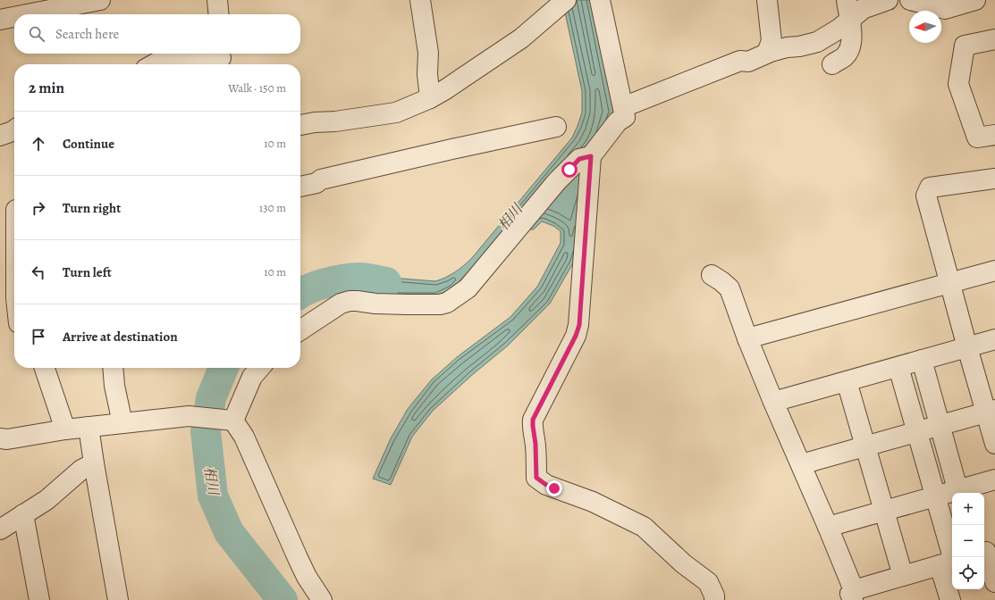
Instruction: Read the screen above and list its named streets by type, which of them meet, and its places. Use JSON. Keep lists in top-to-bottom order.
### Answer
{
  "water": ["相川"],
  "north": "left",
  "page": {
    "search": "Search here",
    "heading": ["2 min", "Walk · 150 m"],
    "list": [
      ["Continue", "10 m"],
      ["Turn right", "130 m"],
      ["Turn left", "10 m"],
      "Arrive at destination"
    ],
    "map_buttons": ["+", "−"]
  }
}
